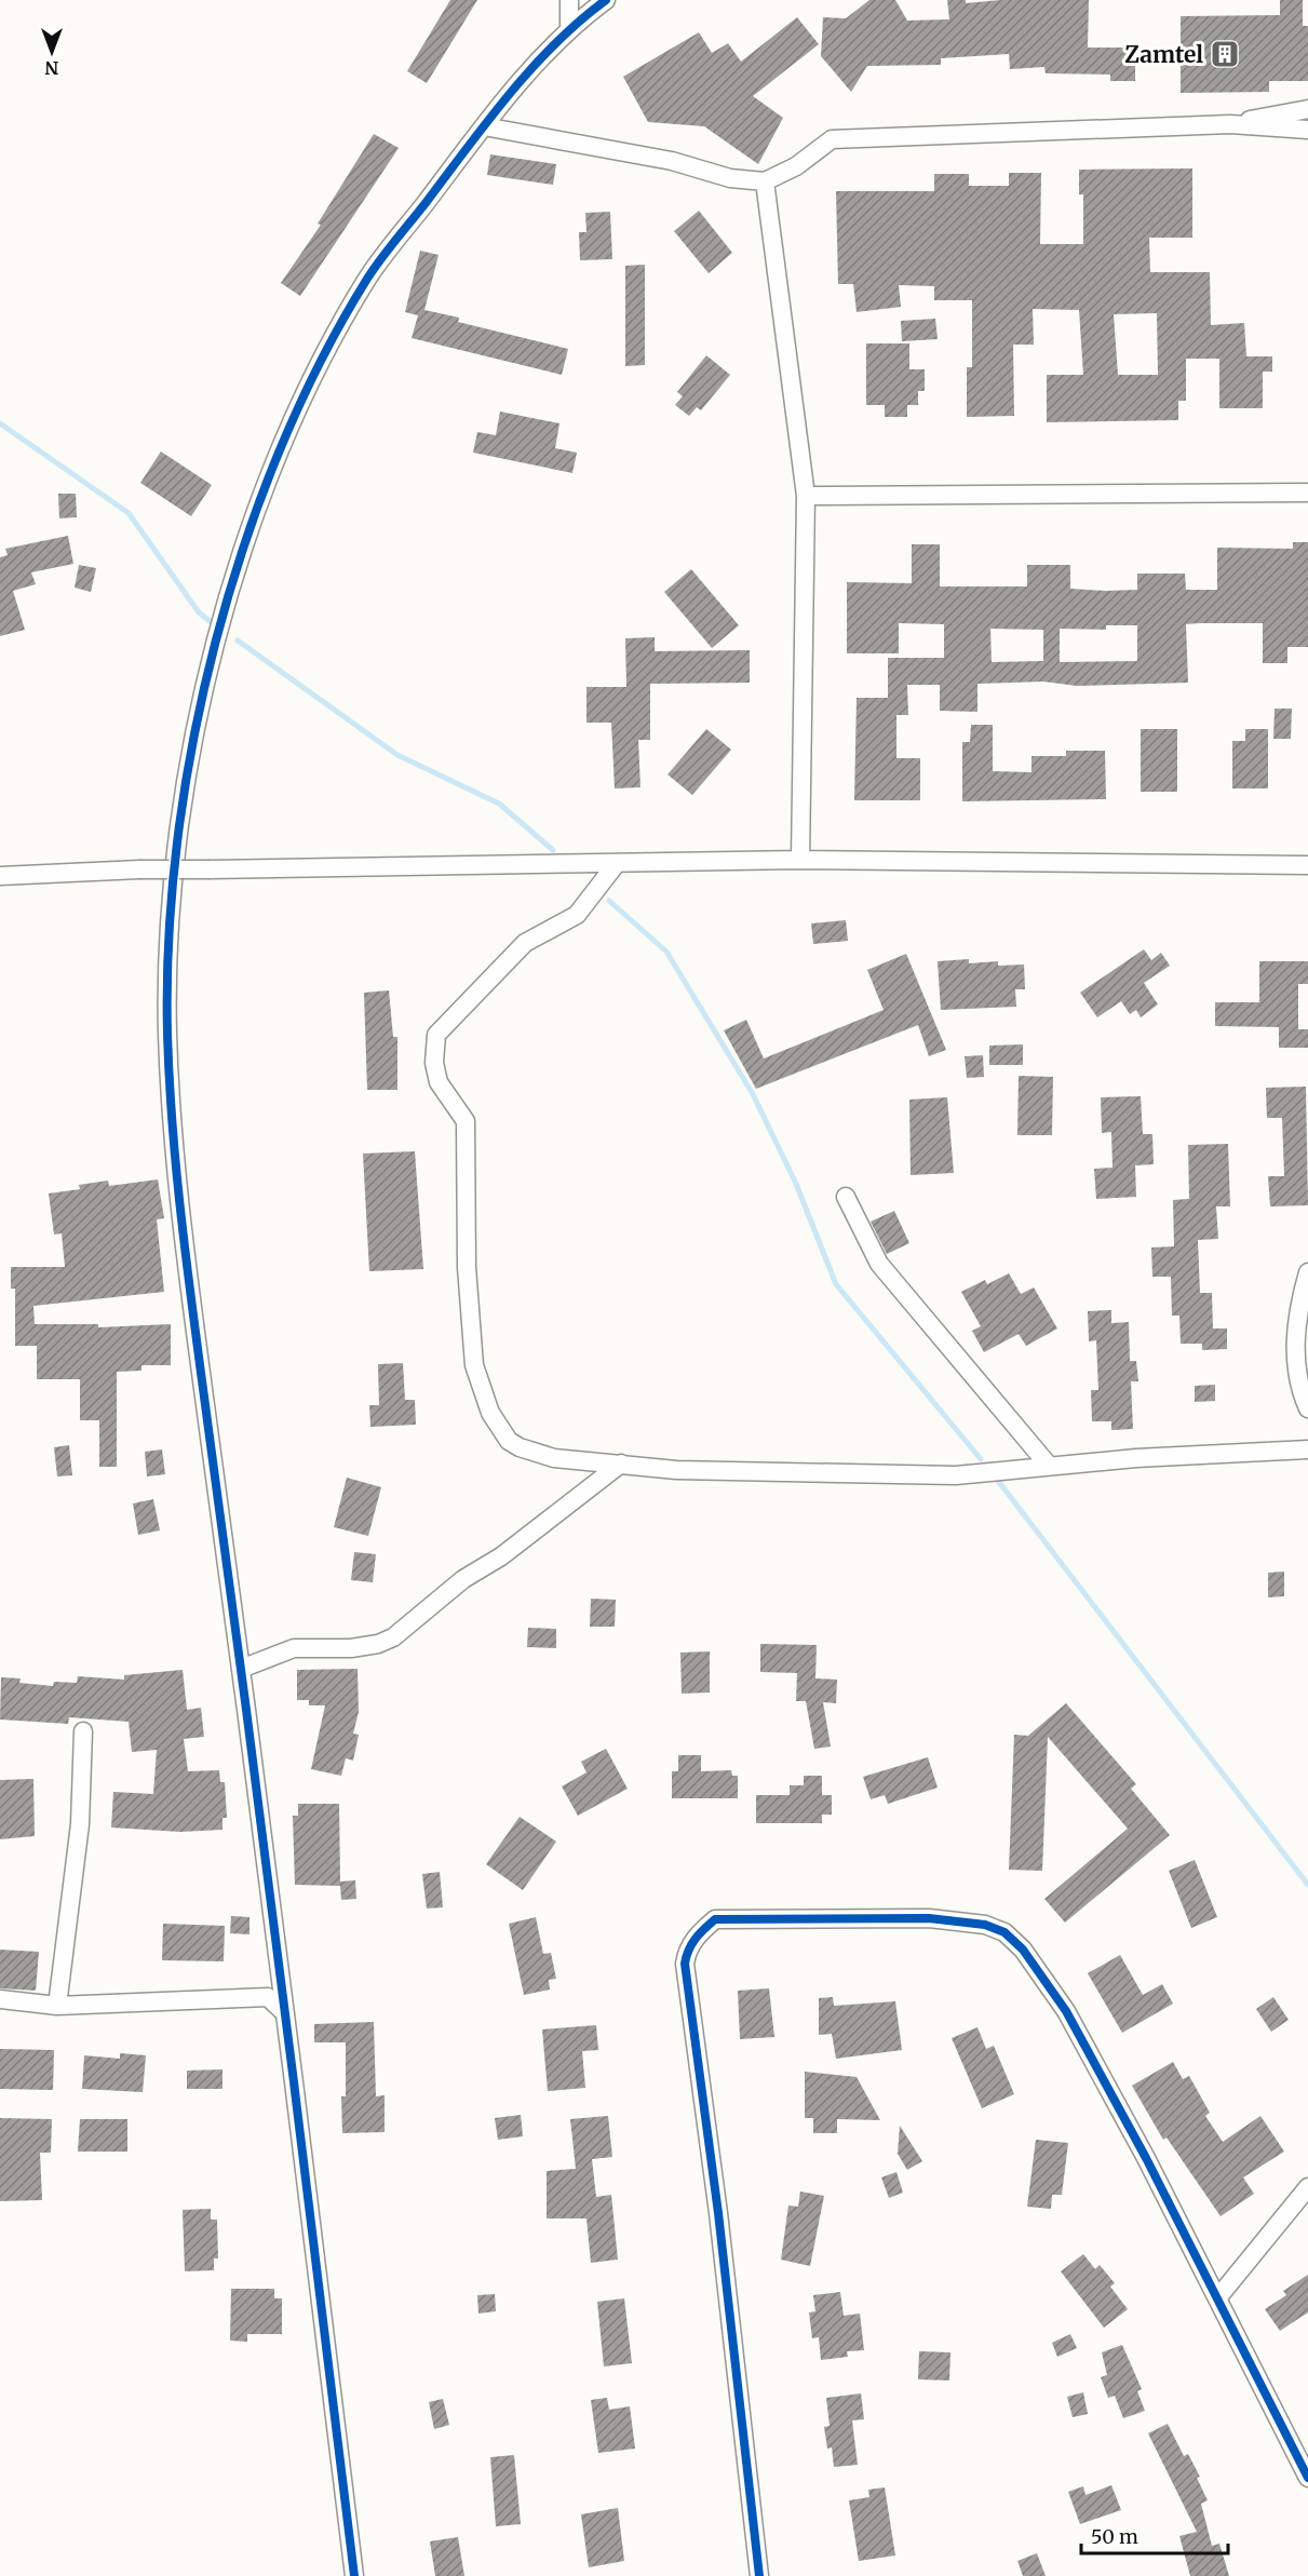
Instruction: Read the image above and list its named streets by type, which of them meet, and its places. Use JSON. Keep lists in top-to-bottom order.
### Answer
{
  "places": {
    "building": ["Zamtel"]
  },
  "scale_bar": "50 m",
  "north": "bottom"
}
